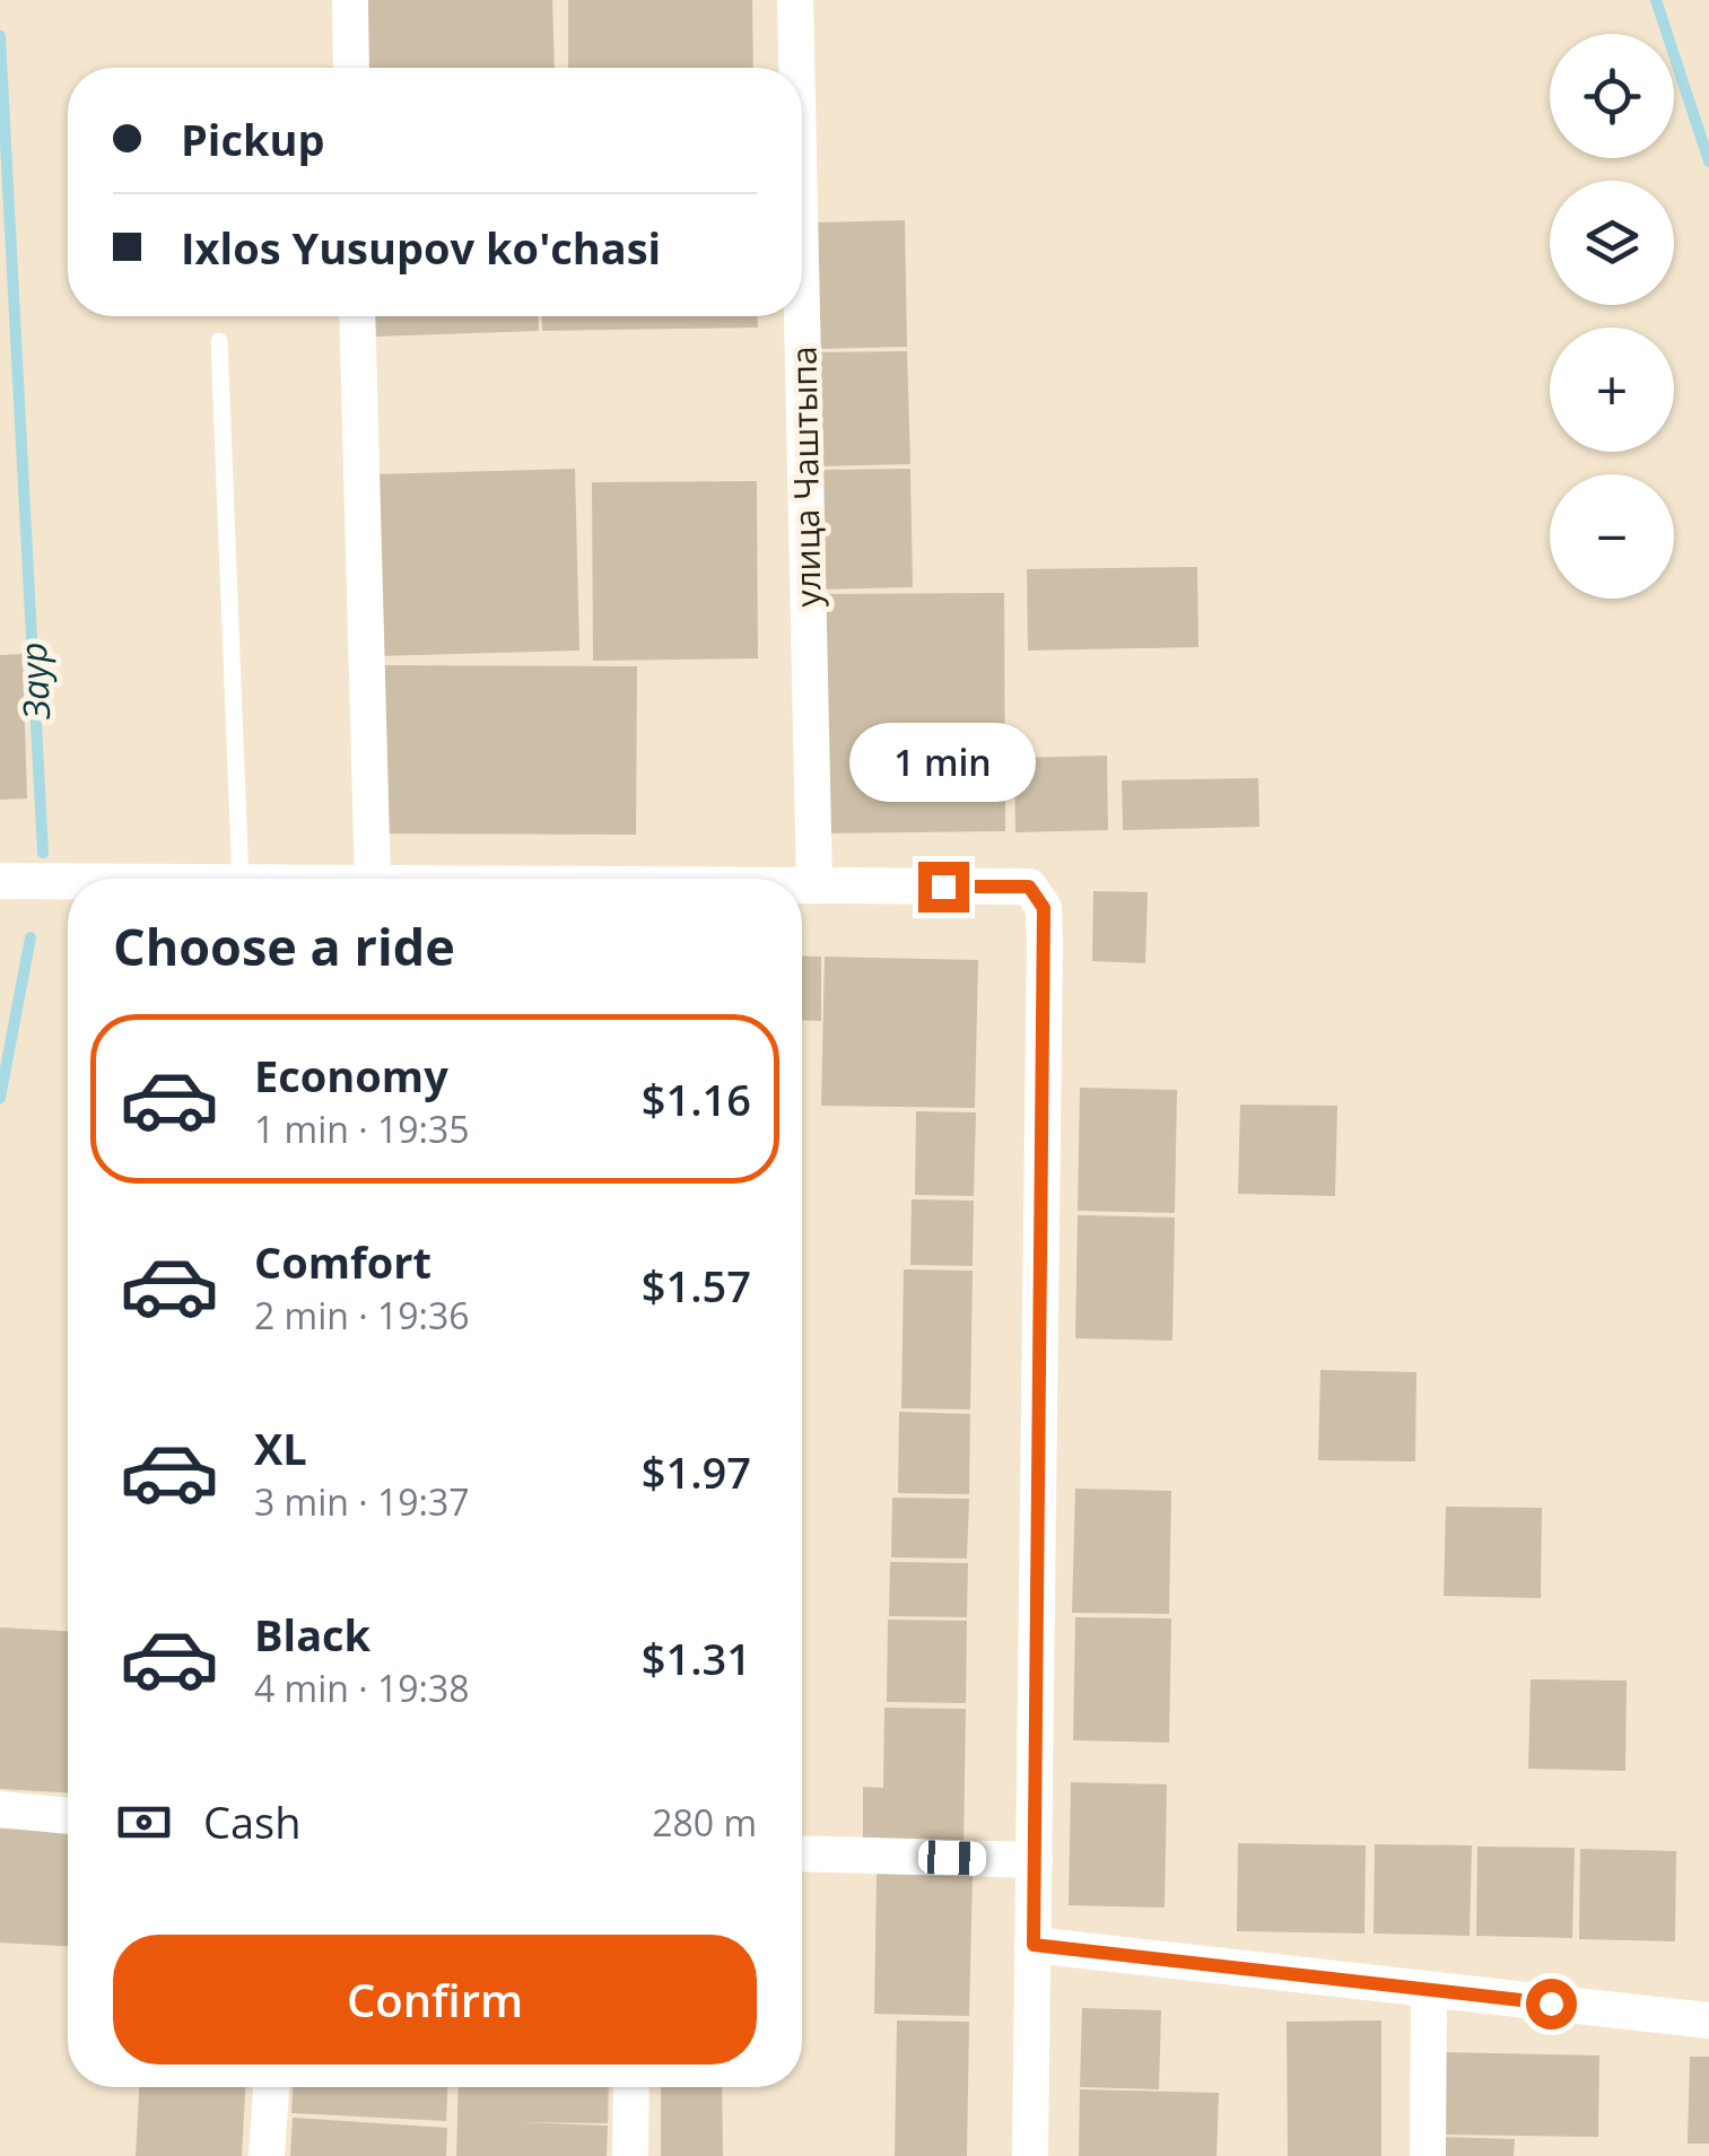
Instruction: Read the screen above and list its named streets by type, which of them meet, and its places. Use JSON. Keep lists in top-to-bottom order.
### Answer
{
  "streets": {
    "street": ["улица Чаштыпа"]
  },
  "water": ["Заур"],
  "page": {
    "map_buttons": ["+", "−"],
    "banner": ["Pickup", "Ixlos Yusupov ko'chasi"],
    "bubble": "1 min",
    "heading": "Choose a ride",
    "list": [
      {
        "name": "Economy",
        "note": "1 min · 19:35",
        "value": "$1.16"
      },
      {
        "name": "Comfort",
        "note": "2 min · 19:36",
        "value": "$1.57"
      },
      {
        "name": "XL",
        "note": "3 min · 19:37",
        "value": "$1.97"
      },
      {
        "name": "Black",
        "note": "4 min · 19:38",
        "value": "$1.31"
      }
    ],
    "pay": ["Cash", "280 m"],
    "buttons": "Confirm"
  }
}
